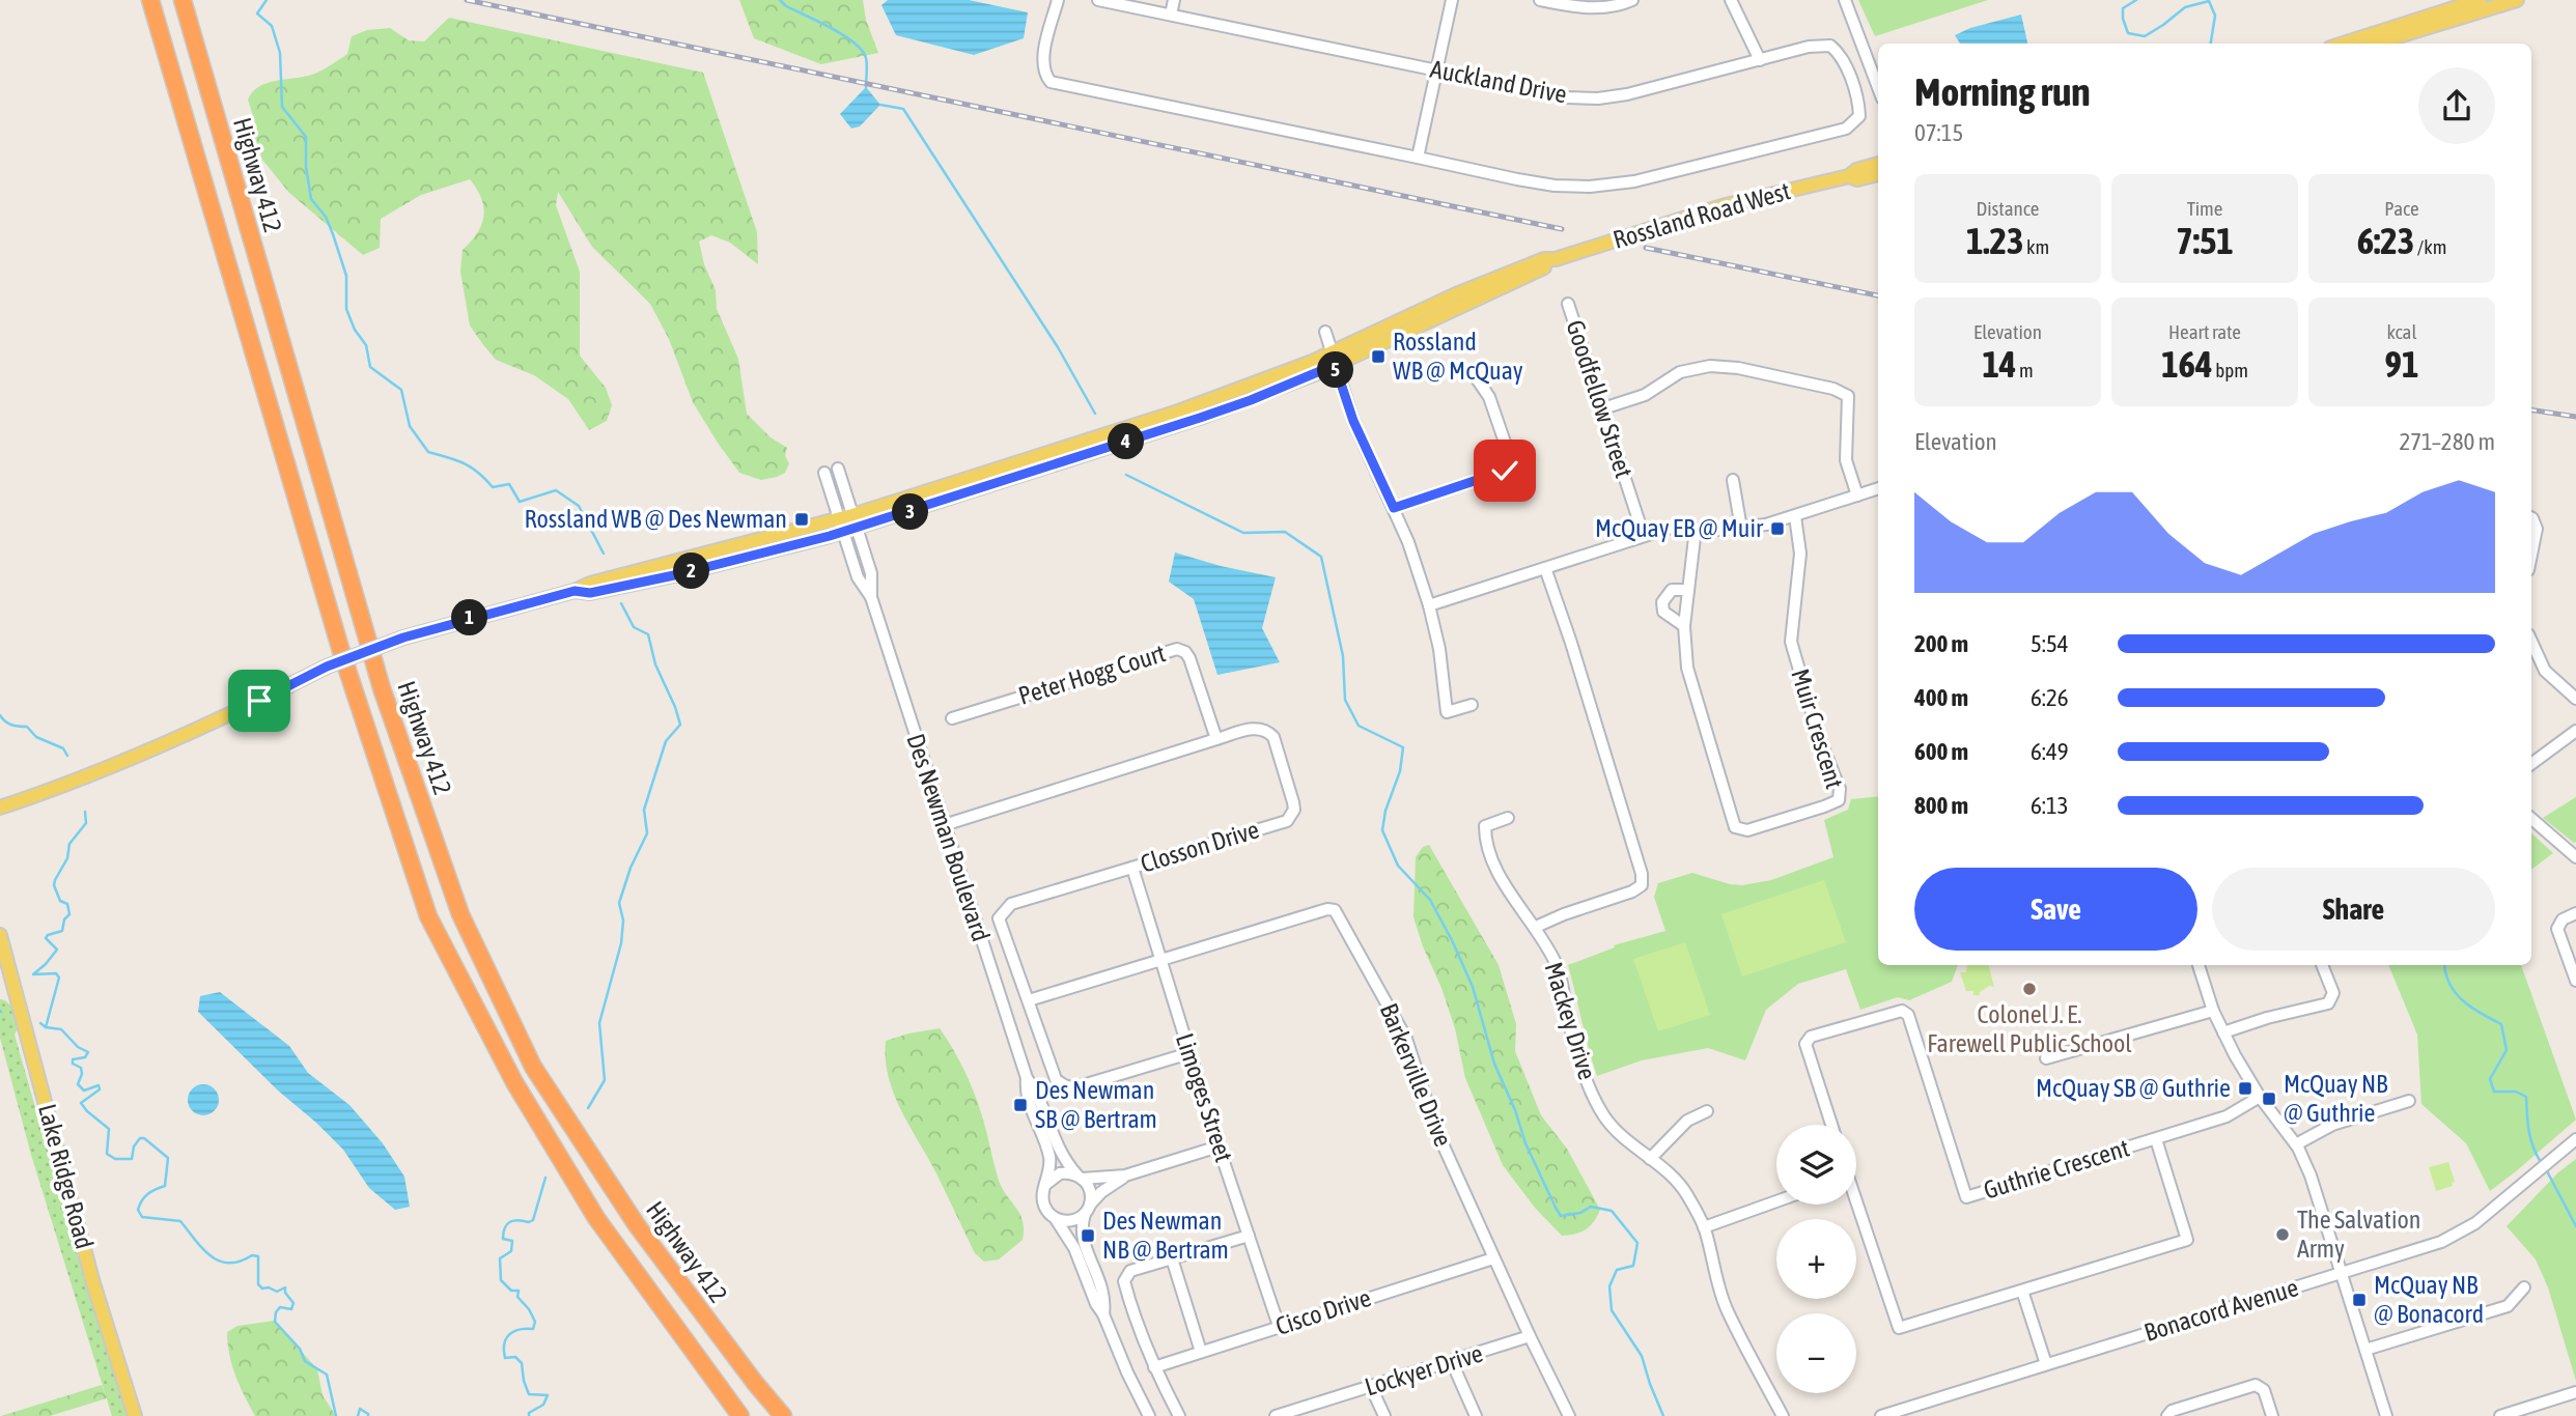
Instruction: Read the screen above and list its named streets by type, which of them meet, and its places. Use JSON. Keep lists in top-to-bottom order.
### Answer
{
  "streets": {
    "highway": ["Highway 412"],
    "main road": ["Rossland Road West", "Lake Ridge Road"],
    "street": [
      "Auckland Drive",
      "Goodfellow Street",
      "Peter Hogg Court",
      "Muir Crescent",
      "Des Newman Boulevard",
      "Closson Drive",
      "Mackey Drive",
      "Barkerville Drive",
      "Limoges Street",
      "Guthrie Crescent",
      "Bonacord Avenue",
      "Cisco Drive",
      "Lockyer Drive"
    ]
  },
  "crossings": [
    ["Rossland Road West", "Des Newman Boulevard"],
    ["Peter Hogg Court", "Closson Drive"],
    ["Des Newman Boulevard", "Closson Drive"],
    ["Closson Drive", "Barkerville Drive"],
    ["Closson Drive", "Limoges Street"],
    ["Barkerville Drive", "Limoges Street"],
    ["Barkerville Drive", "Cisco Drive"],
    ["Barkerville Drive", "Lockyer Drive"],
    ["Limoges Street", "Cisco Drive"]
  ],
  "places": {
    "transit": [
      "Rossland WB @ McQuay",
      "Rossland WB @ Des Newman",
      "McQuay EB @ Muir",
      "McQuay SB @ Guthrie",
      "McQuay NB @ Guthrie",
      "Des Newman SB @ Bertram",
      "Des Newman NB @ Bertram",
      "McQuay NB @ Bonacord"
    ],
    "other": ["Colonel J. E. Farewell Public School", "The Salvation Army"]
  },
  "page": {
    "heading": ["Morning run", "07:15"],
    "stats": [
      ["Distance", "1.23 km"],
      ["Time", "7:51"],
      ["Pace", "6:23 /km"],
      ["Elevation", "14 m"],
      ["Heart rate", "164 bpm"],
      ["kcal", "91"]
    ],
    "pins": [
      "5",
      "4",
      "3",
      "2",
      "1"
    ],
    "chart": ["Elevation", "271–280 m"],
    "list": [
      {
        "name": "200 m",
        "note": "5:54"
      },
      {
        "name": "400 m",
        "note": "6:26"
      },
      {
        "name": "600 m",
        "note": "6:49"
      },
      {
        "name": "800 m",
        "note": "6:13"
      }
    ],
    "buttons": ["Save", "Share"],
    "map_buttons": ["+", "−"]
  }
}
